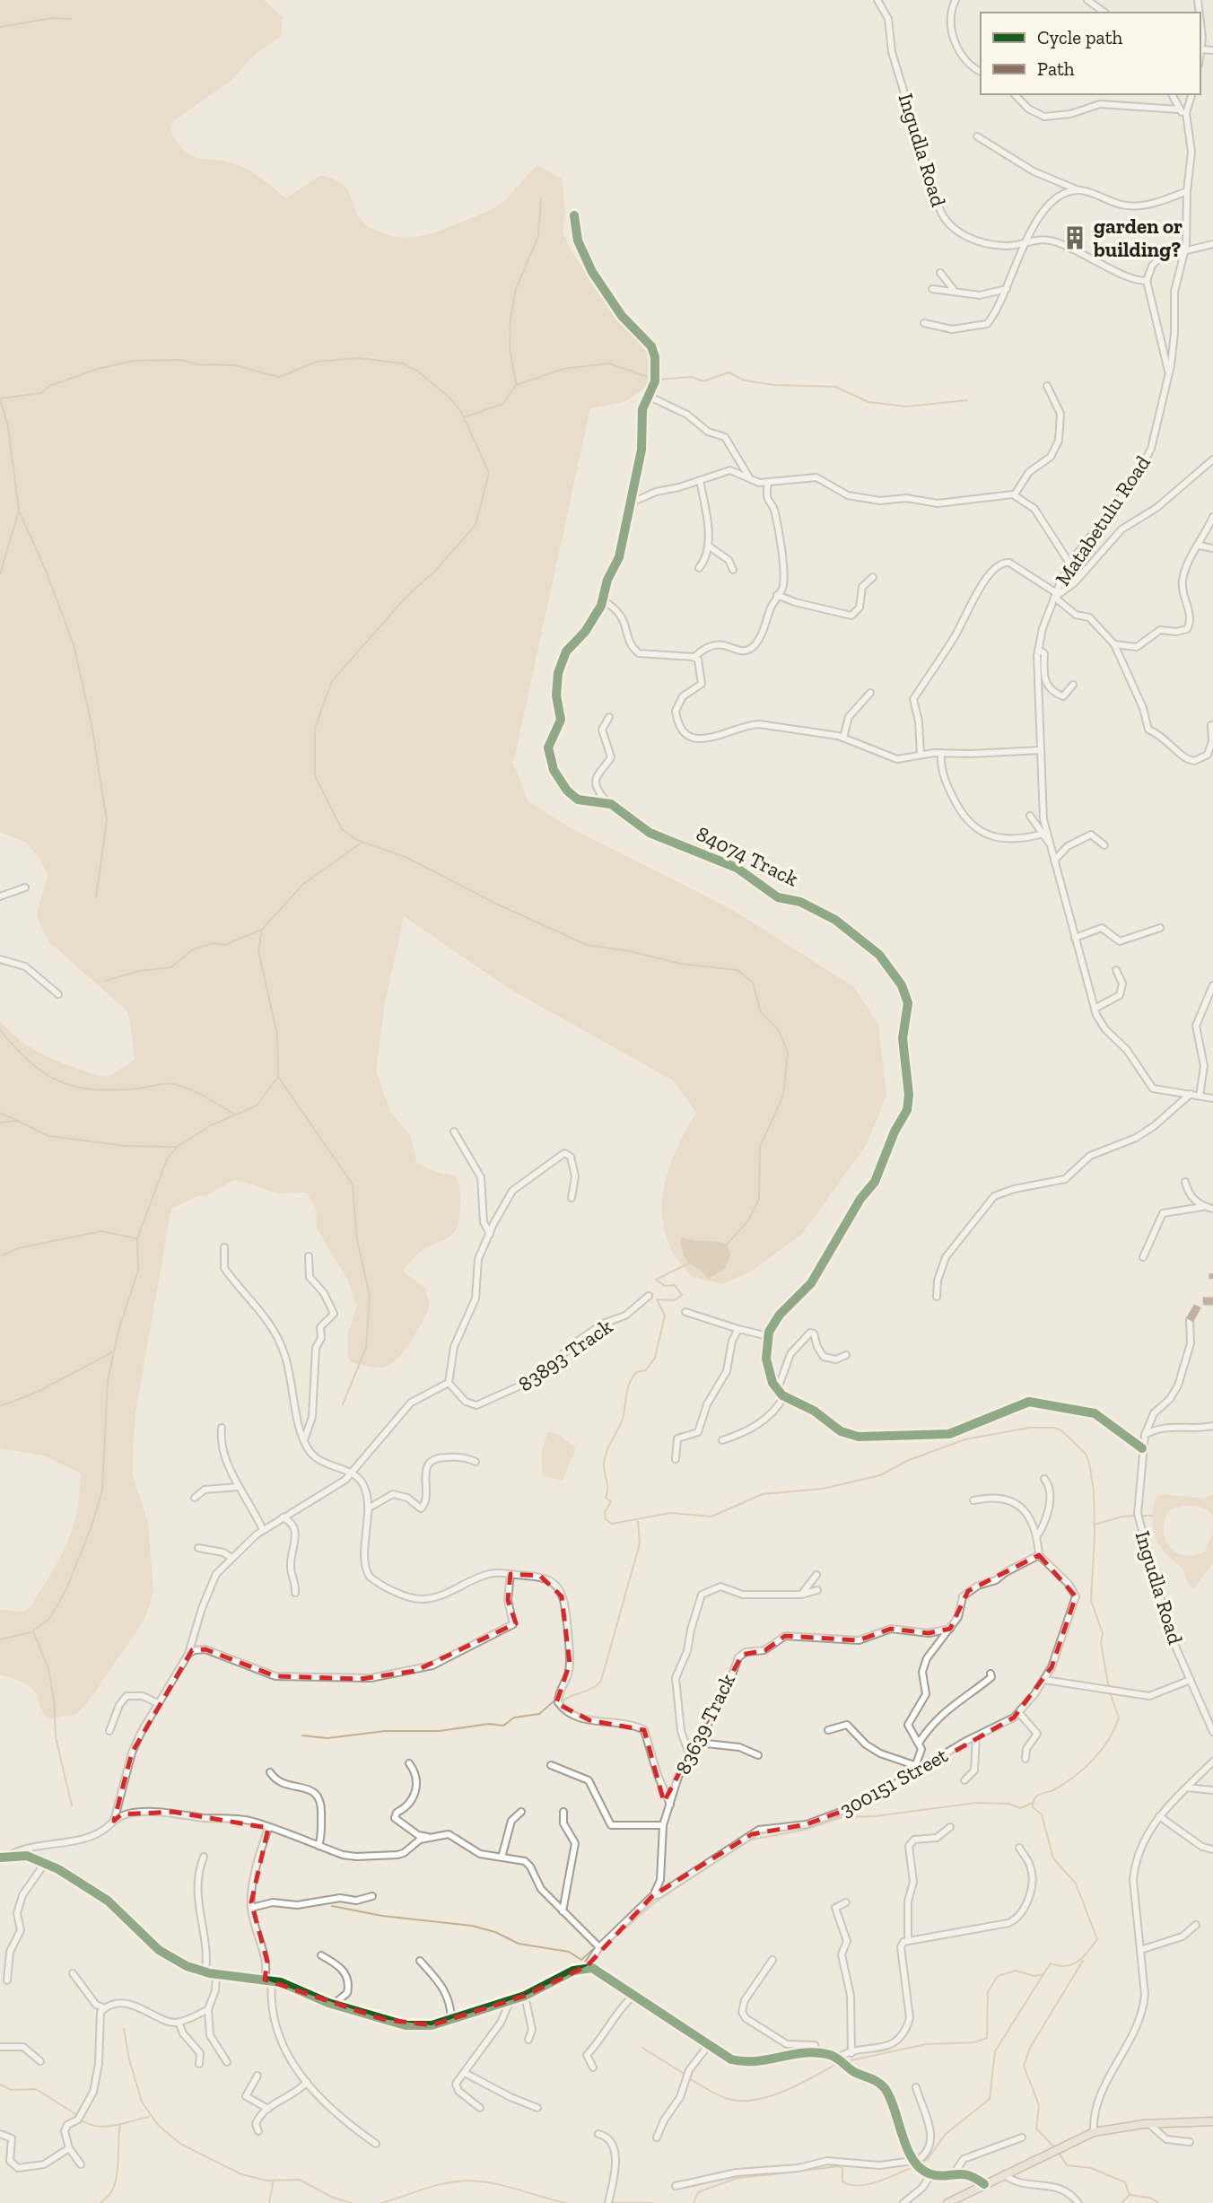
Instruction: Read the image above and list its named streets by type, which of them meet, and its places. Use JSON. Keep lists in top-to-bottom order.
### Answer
{
  "streets": {
    "street": [
      "Ingudla Road",
      "Matabetulu Road",
      "84074 Track",
      "83893 Track",
      "83639 Track",
      "300151 Street"
    ]
  },
  "crossings": [
    ["83639 Track", "300151 Street"]
  ],
  "places": {
    "building": ["garden or building?"]
  },
  "legend": ["Cycle path", "Path"]
}
